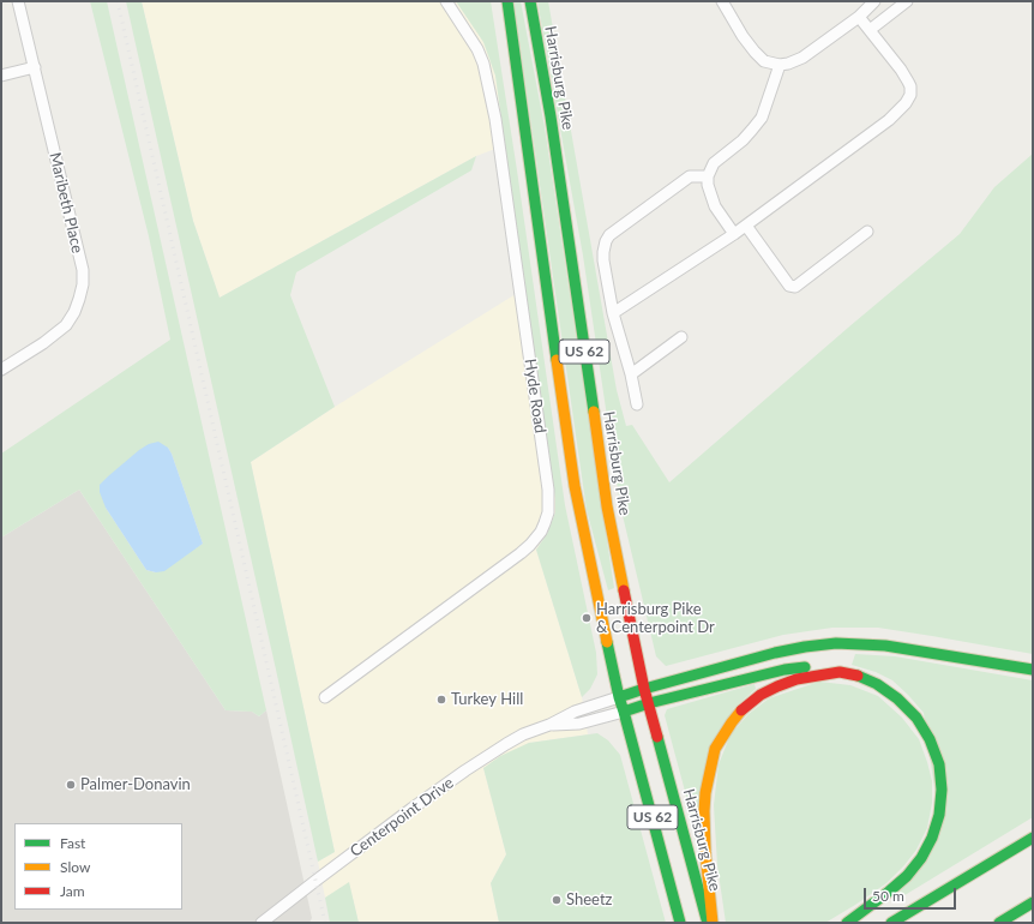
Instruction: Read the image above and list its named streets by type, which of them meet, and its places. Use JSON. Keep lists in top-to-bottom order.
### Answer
{
  "streets": {
    "main road": ["Harrisburg Pike", "US 62"],
    "street": ["Maribeth Place", "Hyde Road", "Centerpoint Drive"]
  },
  "crossings": [
    ["US 62", "Centerpoint Drive"]
  ],
  "places": [
    "Harrisburg Pike & Centerpoint Dr",
    "Turkey Hill",
    "Palmer-Donavin",
    "Sheetz"
  ],
  "legend": ["Fast", "Slow", "Jam"],
  "scale_bar": "50 m"
}
